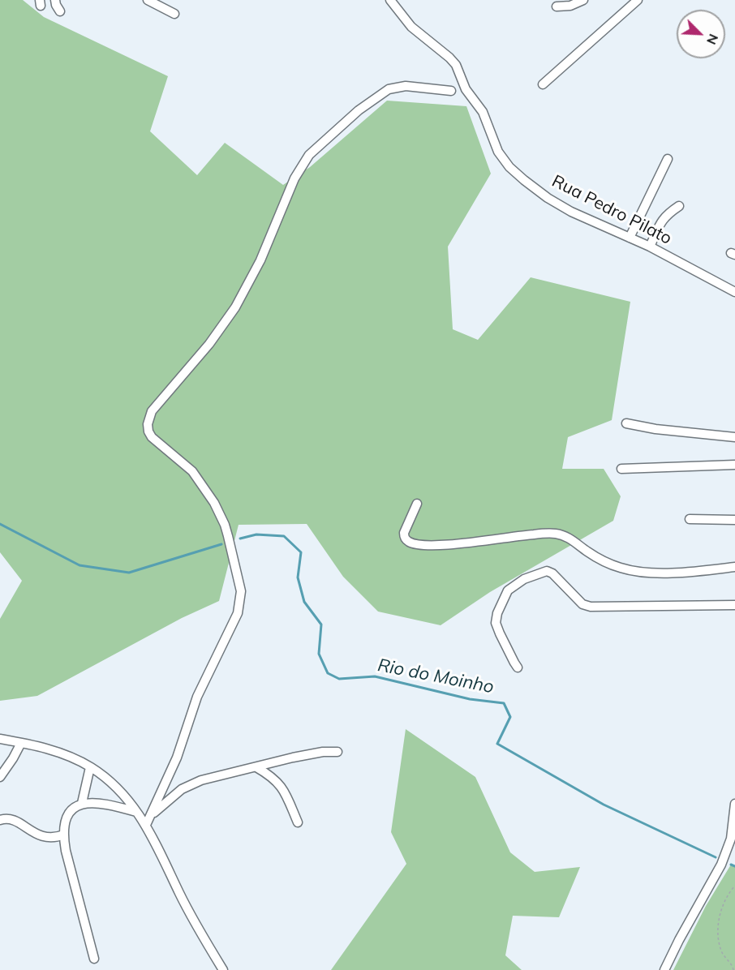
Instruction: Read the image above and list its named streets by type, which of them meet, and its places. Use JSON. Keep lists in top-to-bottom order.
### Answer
{
  "streets": {
    "street": ["Rua Pedro Pilato"]
  },
  "water": ["Rio do Moinho"],
  "north": "bottom right"
}
